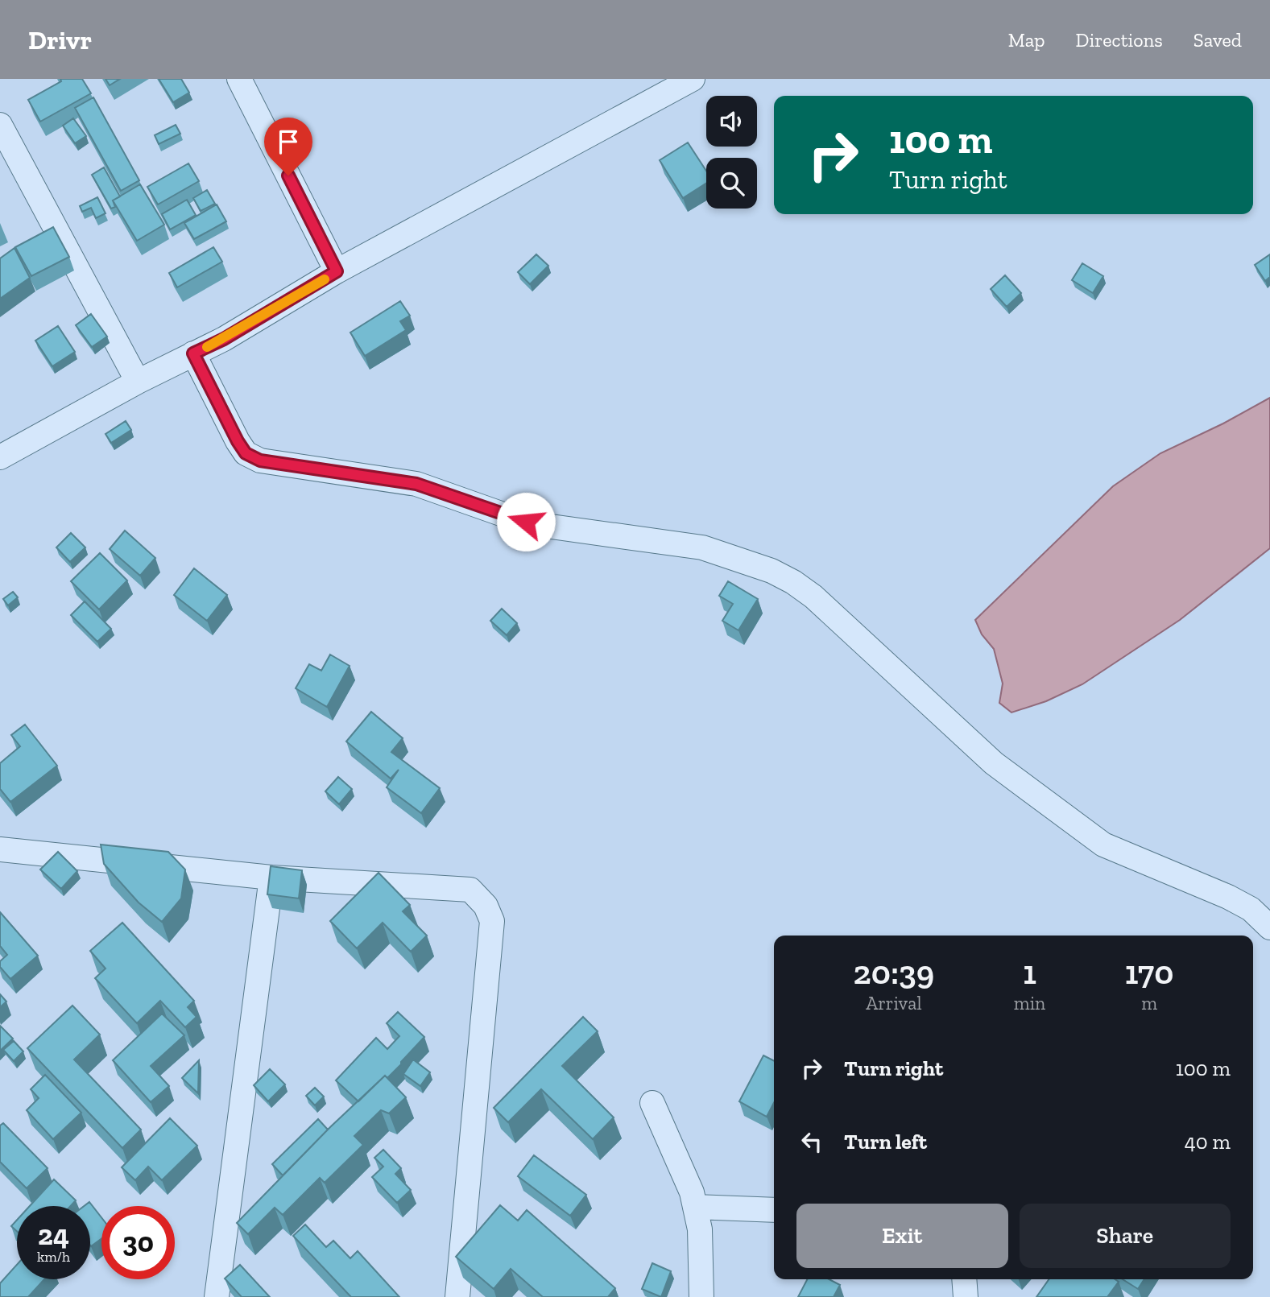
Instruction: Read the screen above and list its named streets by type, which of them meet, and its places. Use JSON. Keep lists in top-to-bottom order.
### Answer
{
  "page": {
    "header": "Drivr",
    "nav": ["Map", "Directions", "Saved"],
    "turn": ["100 m", "Turn right"],
    "eta": [
      "20:39",
      "Arrival",
      "1",
      "min",
      "170",
      "m"
    ],
    "list": [
      {
        "name": "Turn right",
        "value": "100 m"
      },
      {
        "name": "Turn left",
        "value": "40 m"
      }
    ],
    "buttons": ["Exit", "Share"],
    "speed": "24 km/h",
    "limit": "30"
  }
}
